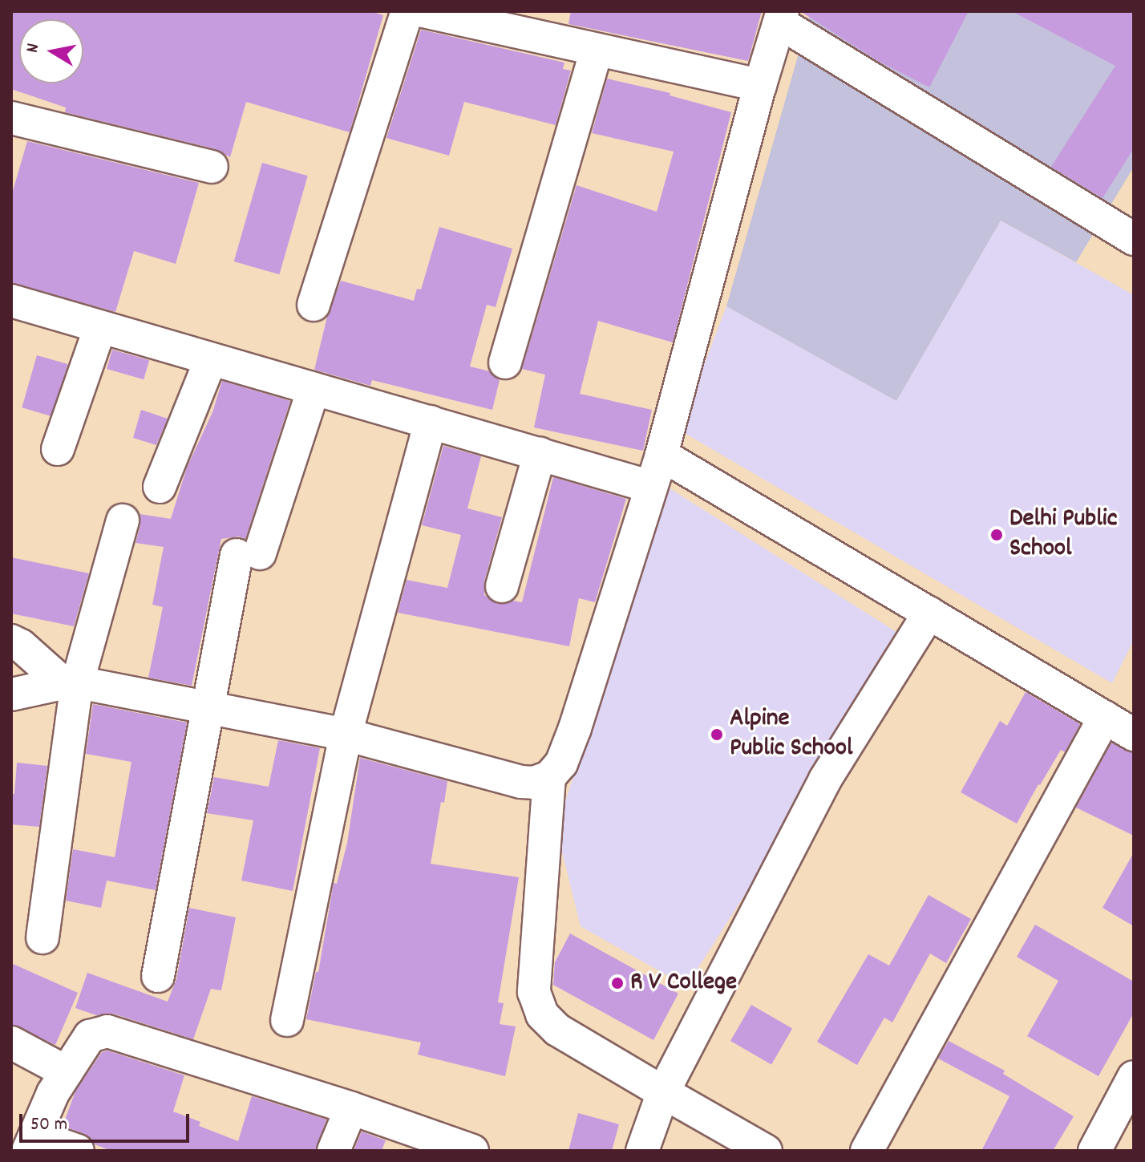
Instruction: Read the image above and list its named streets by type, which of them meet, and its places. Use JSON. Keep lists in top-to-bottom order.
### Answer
{
  "places": ["Delhi Public School", "Alpine Public School", "R V College"],
  "scale_bar": "50 m",
  "north": "left"
}
